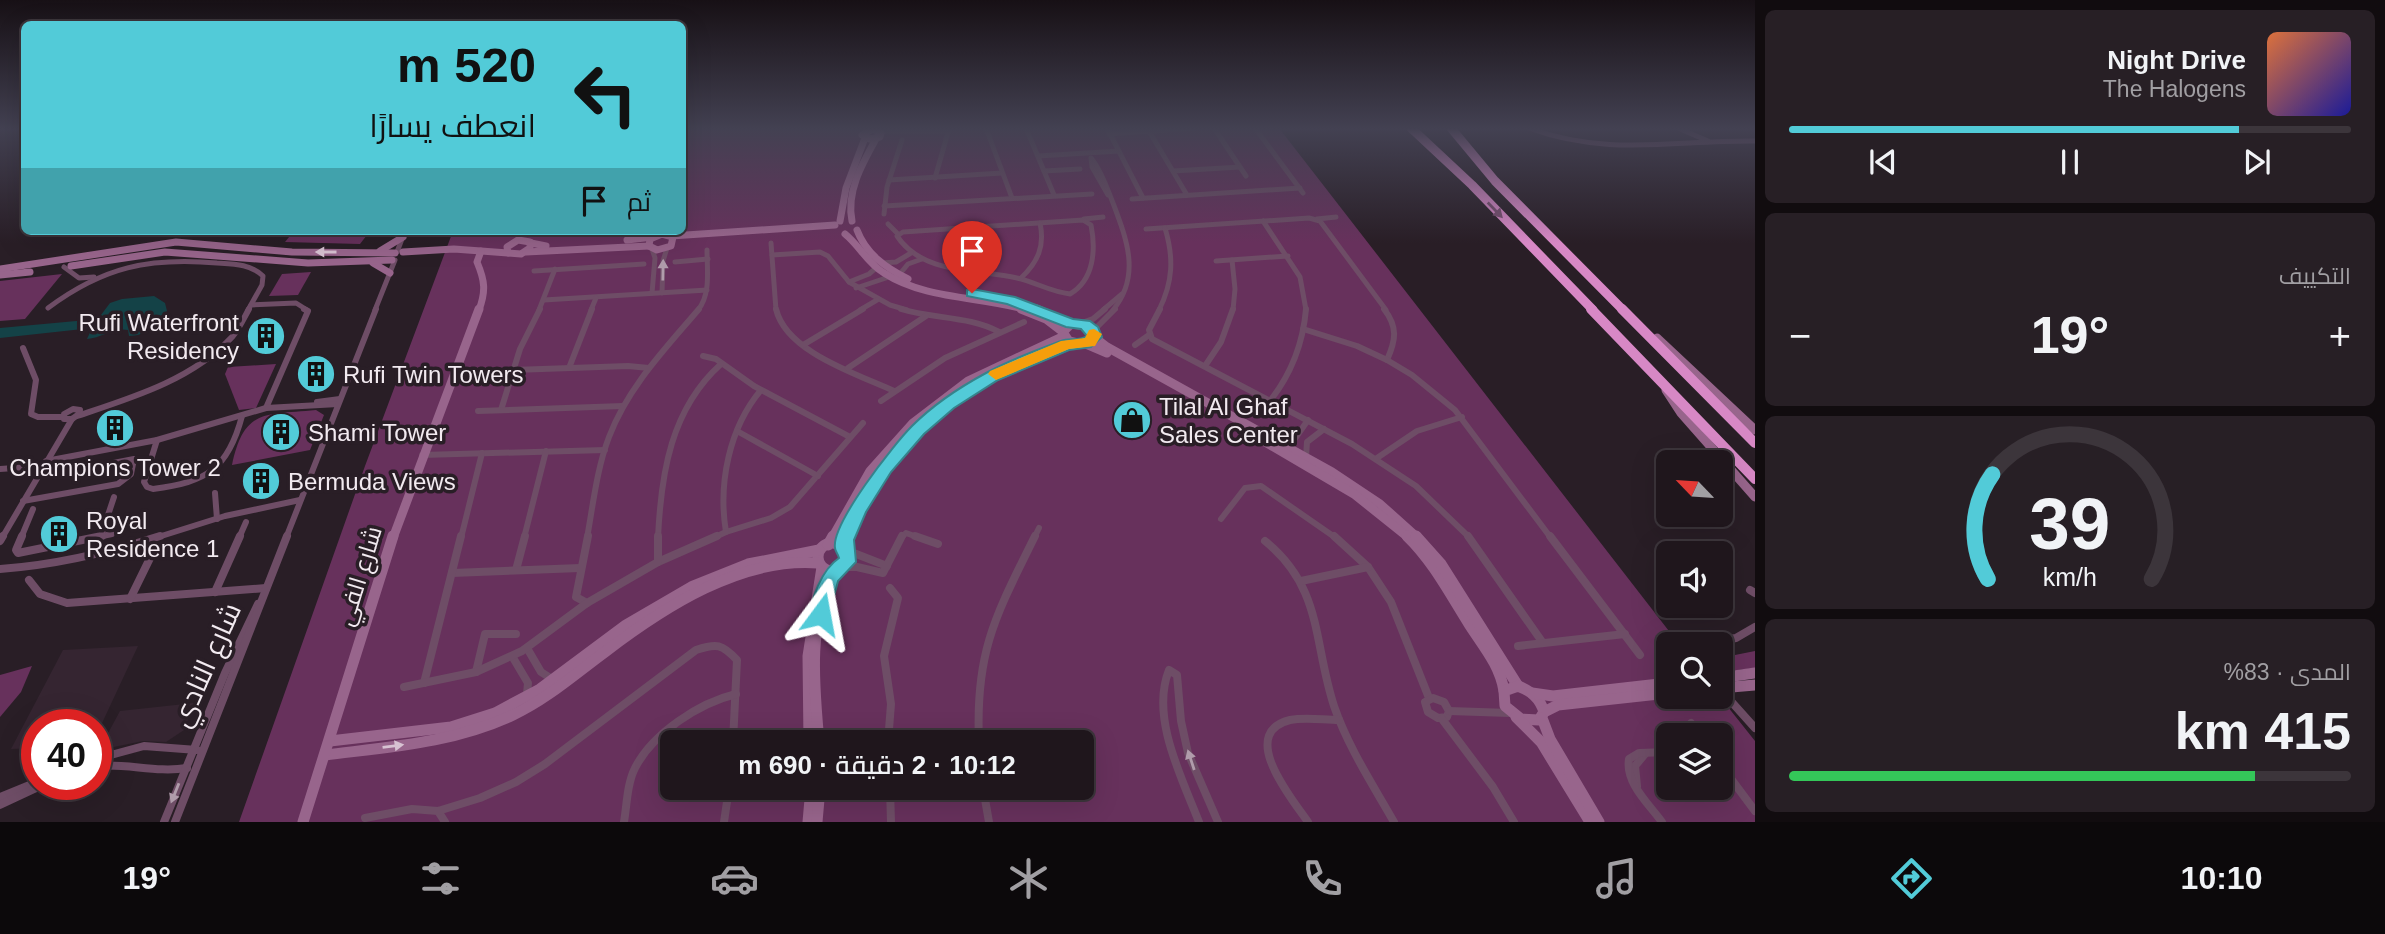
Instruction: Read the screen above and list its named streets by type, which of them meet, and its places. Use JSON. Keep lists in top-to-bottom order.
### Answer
{
  "streets": {
    "street": ["شارع الفي", "شارع النادي"]
  },
  "places": {
    "building": [
      "Rufi Waterfront Residency",
      "Rufi Twin Towers",
      "Champions Tower 2",
      "Shami Tower",
      "Bermuda Views",
      "Royal Residence 1"
    ],
    "shop": ["Tilal Al Ghaf Sales Center"]
  },
  "north": "top left",
  "page": {
    "turn": ["520 m", "انعطف يسارًا"],
    "song": ["Night Drive", "The Halogens"],
    "then": "ثم",
    "tile": [
      "التكييف",
      ["المدى · 83%", "415 km"]
    ],
    "heat": ["−", "19°", "+"],
    "limit": "40",
    "trip": "10:12 · 2 دقيقة · 690 m",
    "tabs": ["10:10", "19°"],
    "gauge": ["39", "km/h"]
  }
}
